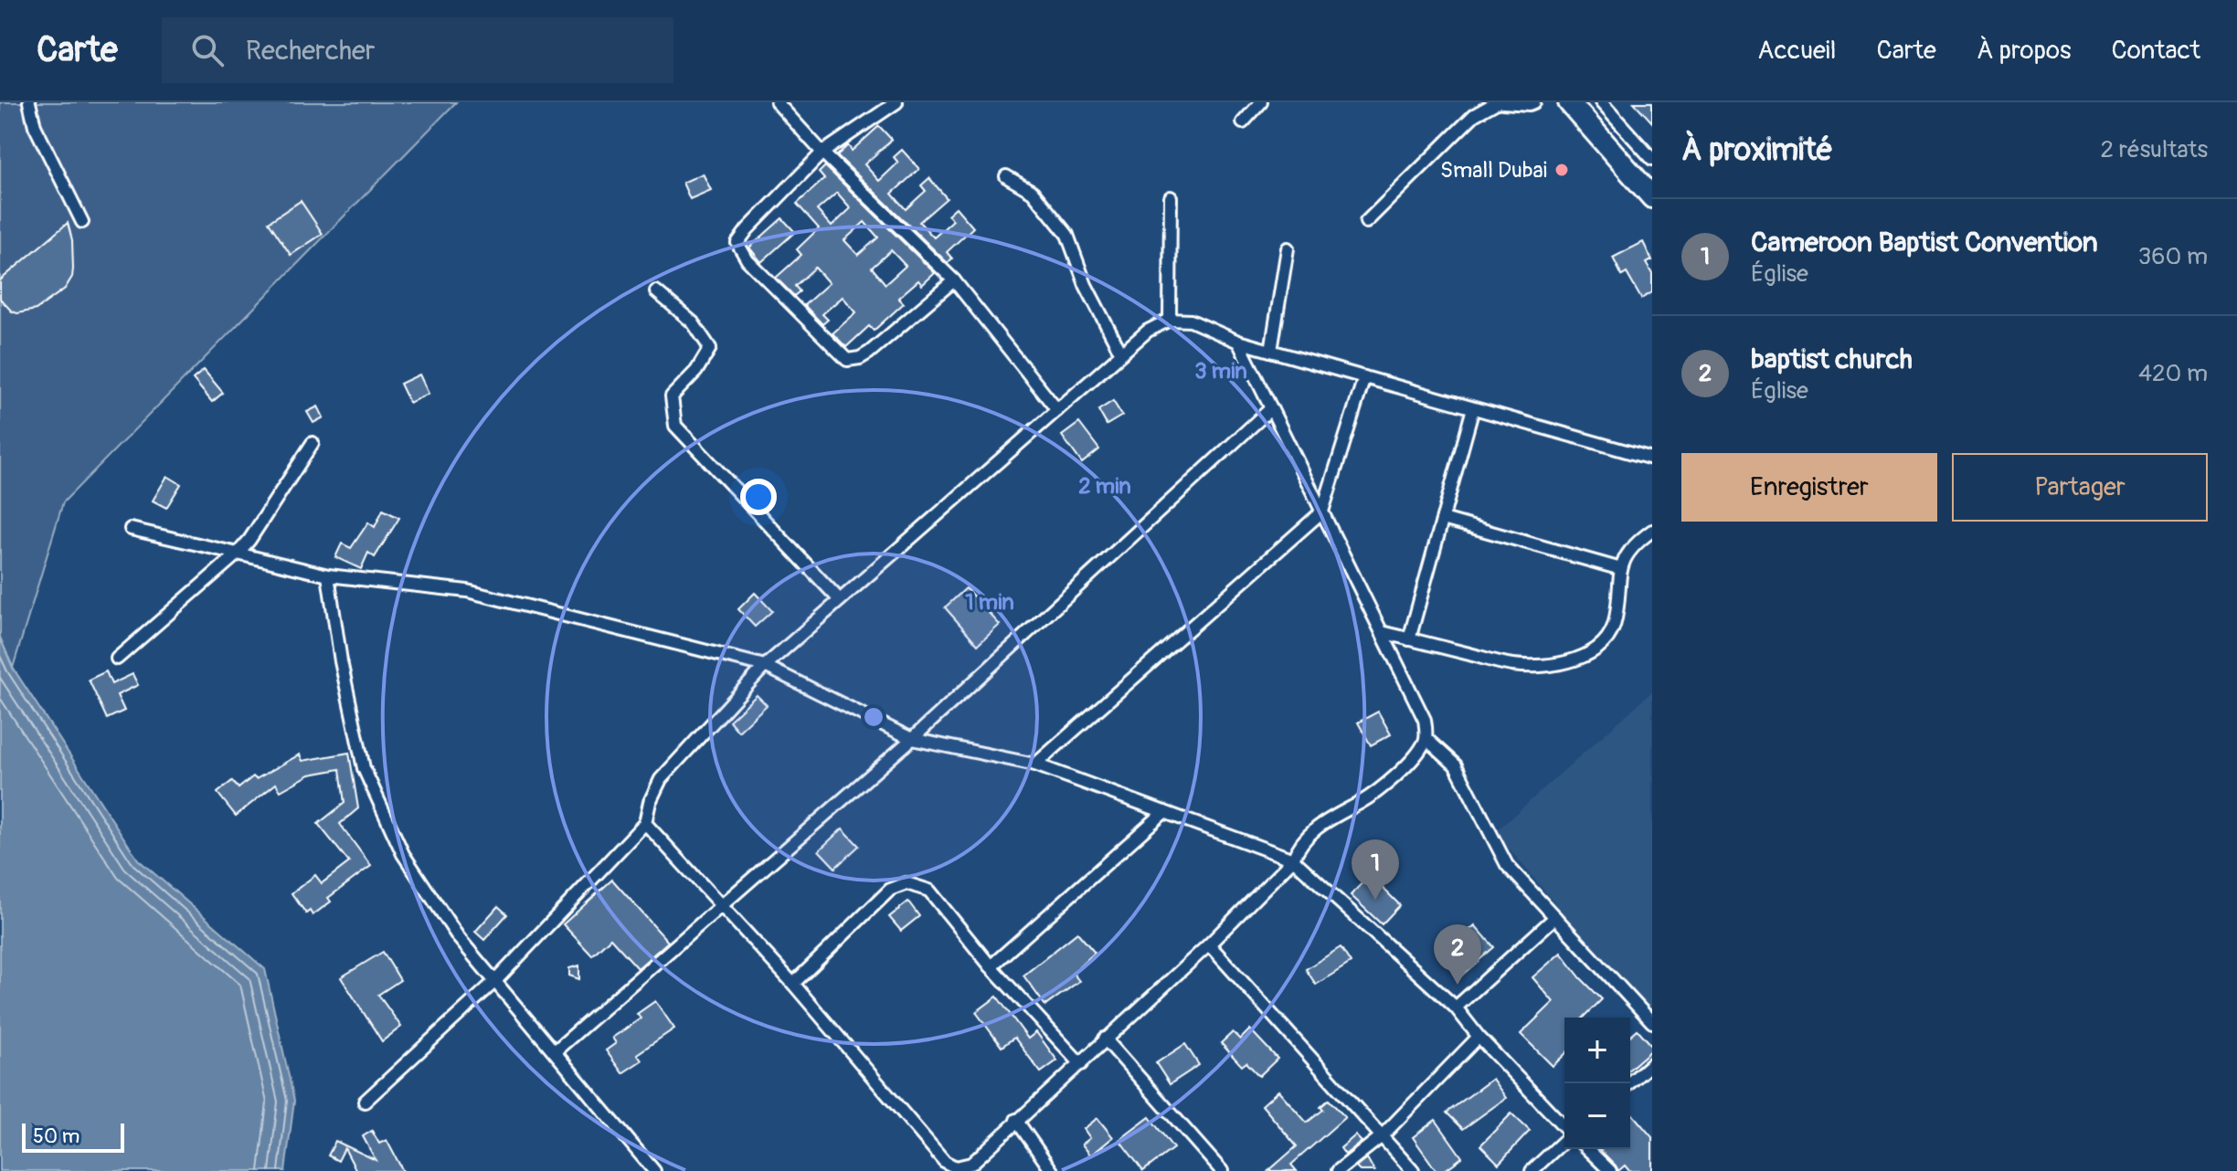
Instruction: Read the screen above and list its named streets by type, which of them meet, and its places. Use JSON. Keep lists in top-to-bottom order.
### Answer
{
  "places": ["Small Dubai"],
  "scale_bar": "50 m",
  "page": {
    "header": "Carte",
    "search": "Rechercher",
    "nav": [
      "Accueil",
      "Carte",
      "À propos",
      "Contact"
    ],
    "heading": ["À proximité", "2 résultats"],
    "list": [
      {
        "mark": "1",
        "name": "Cameroon Baptist Convention",
        "note": "Église",
        "value": "360 m"
      },
      {
        "mark": "2",
        "name": "baptist church",
        "note": "Église",
        "value": "420 m"
      }
    ],
    "buttons": ["Enregistrer", "Partager"],
    "pins": ["1", "2"],
    "map_buttons": ["+", "−"],
    "scale": "50 m"
  },
  "rings": ["3 min", "2 min", "1 min"]
}
